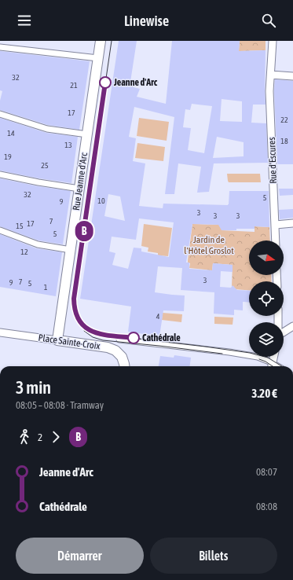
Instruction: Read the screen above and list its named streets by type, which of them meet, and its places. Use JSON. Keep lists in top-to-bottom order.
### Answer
{
  "streets": {
    "street": ["Rue d'Escures", "Rue Jeanne d'Arc", "Place Sainte-Croix"]
  },
  "crossings": [
    ["Rue Jeanne d'Arc", "Place Sainte-Croix"]
  ],
  "parks": ["Jardin de l'Hôtel Groslot"],
  "places": ["Jeanne d'Arc", "Cathédrale"],
  "lines": ["tram line B"],
  "house_numbers": [
    "32",
    "21",
    "17",
    "22",
    "14",
    "18",
    "13",
    "19",
    "25",
    "32",
    "5",
    "10",
    "9",
    "3",
    "3",
    "3",
    "7",
    "17",
    "15",
    "5",
    "12",
    "3",
    "7",
    "9",
    "5",
    "1",
    "4"
  ],
  "north": "right",
  "page": {
    "header": "Linewise",
    "on_map": "B",
    "heading": ["3 min", "08:05 – 08:08 · Tramway", "3.20 €"],
    "legs": ["2", "B"],
    "list": [
      {
        "name": "Jeanne d'Arc",
        "value": "08:07"
      },
      {
        "name": "Cathédrale",
        "value": "08:08"
      }
    ],
    "buttons": ["Démarrer", "Billets"]
  }
}
